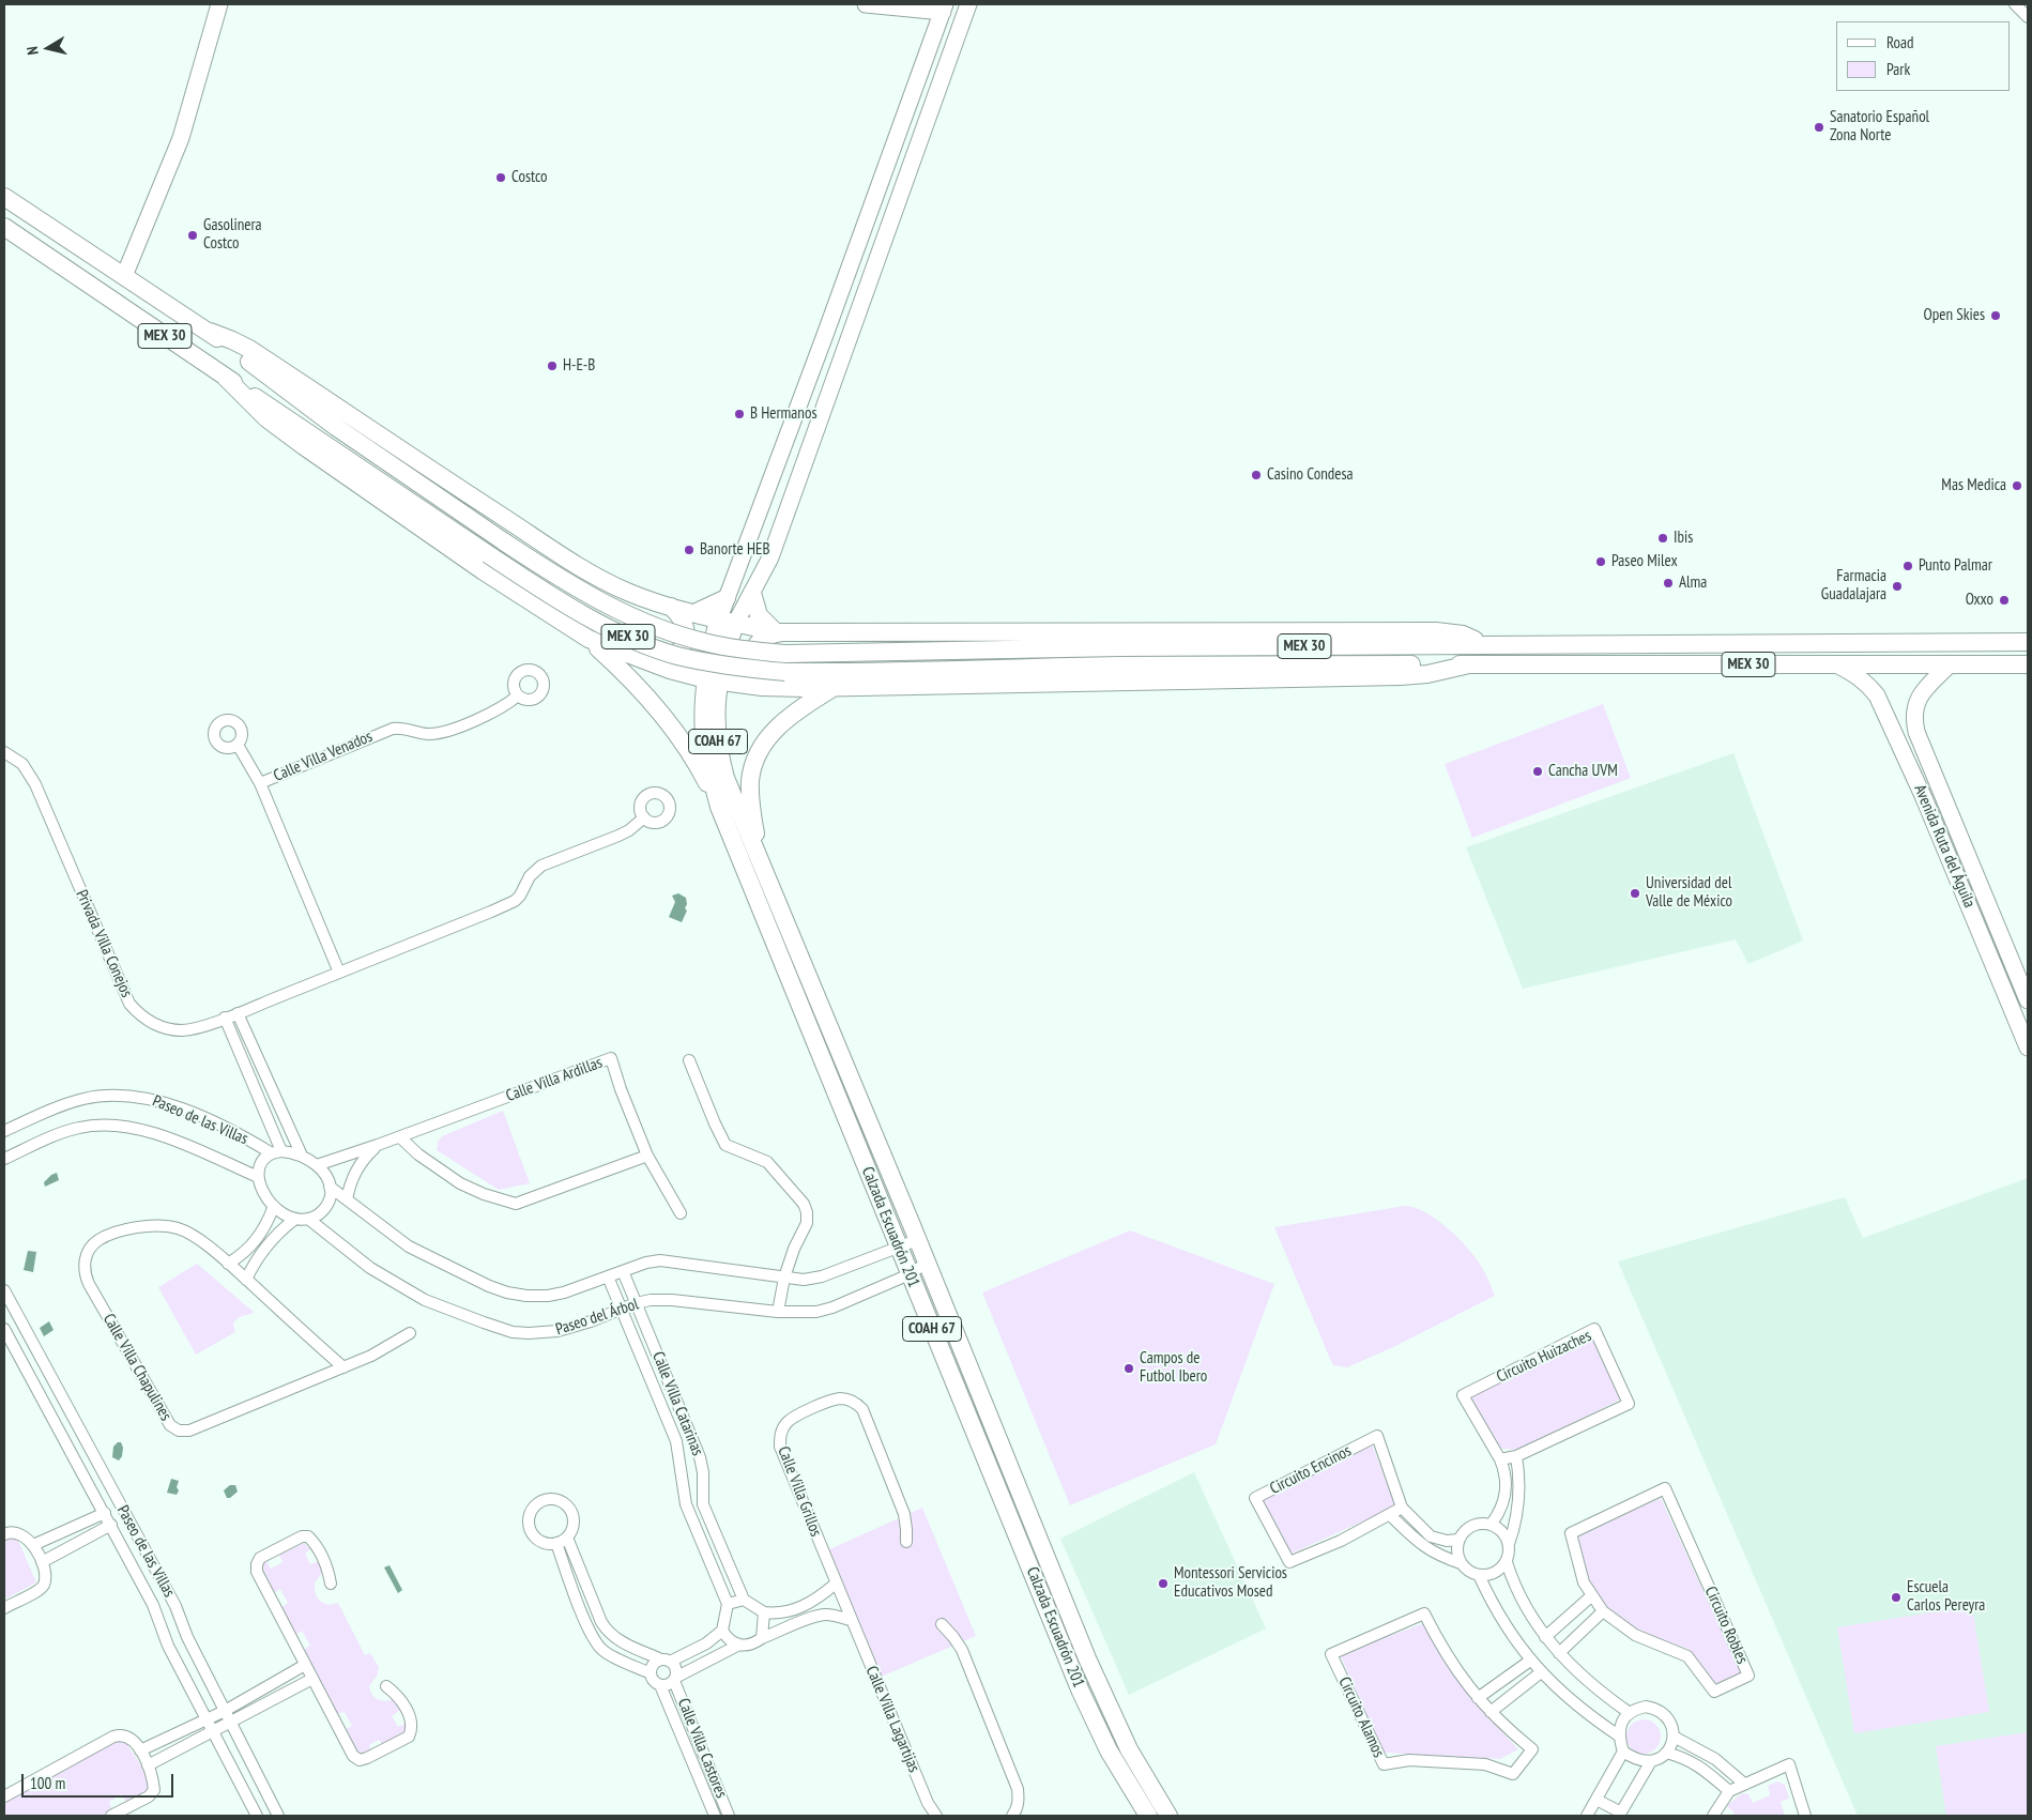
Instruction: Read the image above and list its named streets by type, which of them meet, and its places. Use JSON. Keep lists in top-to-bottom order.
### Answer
{
  "streets": {
    "main road": [
      "MEX 30",
      "COAH 67",
      "Avenida Ruta del Águila",
      "Calzada Escuadrón 201"
    ],
    "street": [
      "Calle Villa Venados",
      "Privada Villa Conejos",
      "Calle Villa Ardillas",
      "Paseo de las Villas",
      "Paseo del Árbol",
      "Circuito Huizaches",
      "Calle Villa Chapulines",
      "Calle Villa Catarinas",
      "Circuito Encinos",
      "Calle Villa Grillos",
      "Circuito Robles",
      "Circuito Alamos",
      "Calle Villa Lagartijas",
      "Calle Villa Castores"
    ]
  },
  "crossings": [
    ["MEX 30", "Avenida Ruta del Águila"],
    ["COAH 67", "Calzada Escuadrón 201"],
    ["Calle Villa Ardillas", "Paseo de las Villas"],
    ["Calle Villa Ardillas", "Paseo del Árbol"],
    ["Paseo de las Villas", "Paseo del Árbol"],
    ["Calzada Escuadrón 201", "Paseo del Árbol"],
    ["Paseo del Árbol", "Calle Villa Catarinas"],
    ["Calle Villa Grillos", "Calle Villa Lagartijas"]
  ],
  "places": [
    "Sanatorio Español Zona Norte",
    "Costco",
    "Gasolinera Costco",
    "Open Skies",
    "H-E-B",
    "B Hermanos",
    "Casino Condesa",
    "Mas Medica",
    "Ibis",
    "Banorte HEB",
    "Paseo Milex",
    "Punto Palmar",
    "Alma",
    "Farmacia Guadalajara",
    "Oxxo",
    "Cancha UVM",
    "Universidad del Valle de México",
    "Campos de Futbol Ibero",
    "Montessori Servicios Educativos Mosed",
    "Escuela Carlos Pereyra"
  ],
  "legend": ["Road", "Park"],
  "scale_bar": "100 m",
  "north": "left"
}
